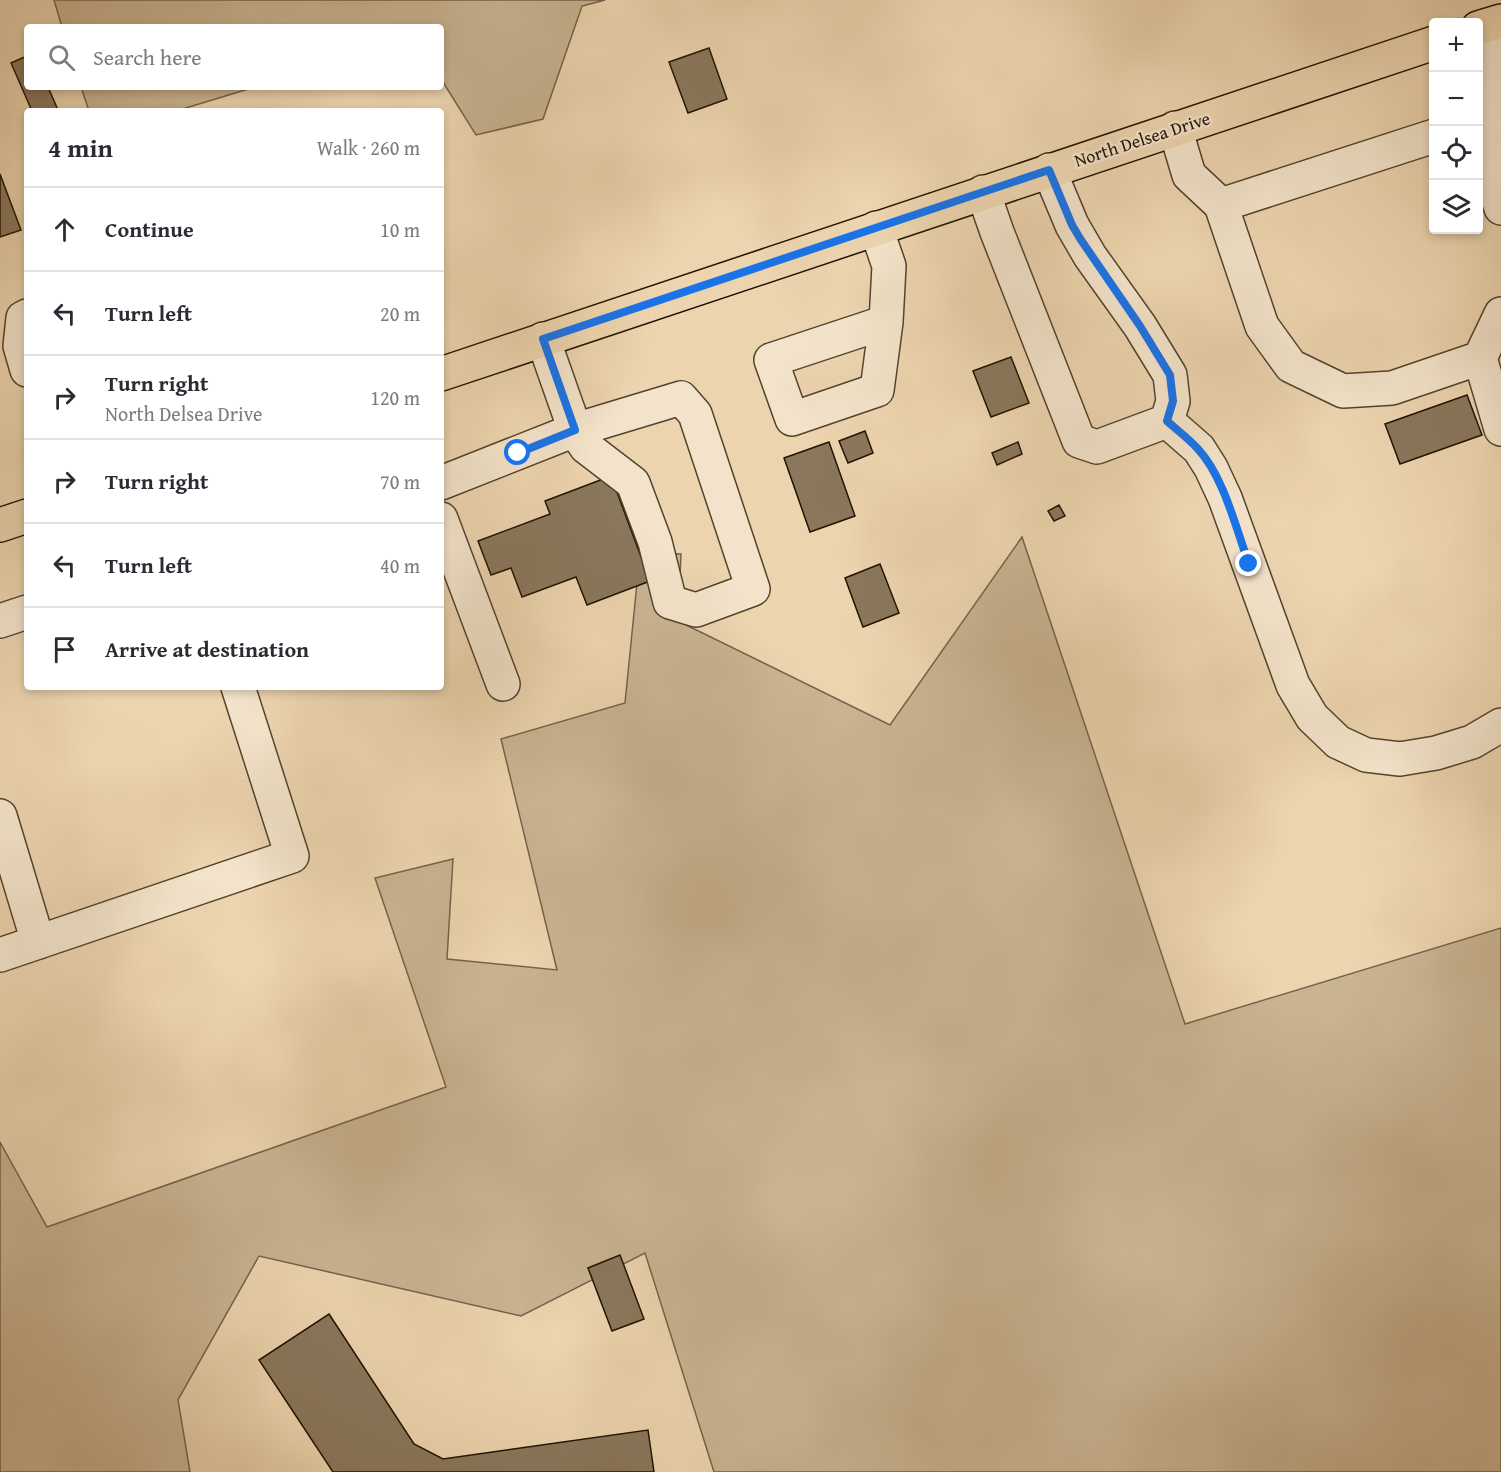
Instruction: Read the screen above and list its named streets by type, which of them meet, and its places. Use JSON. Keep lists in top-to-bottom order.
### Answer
{
  "streets": {
    "main road": ["North Delsea Drive"]
  },
  "page": {
    "map_buttons": ["+", "−"],
    "search": "Search here",
    "heading": ["4 min", "Walk · 260 m"],
    "list": [
      ["Continue", "10 m"],
      ["Turn left", "20 m"],
      ["Turn right", "North Delsea Drive", "120 m"],
      ["Turn right", "70 m"],
      ["Turn left", "40 m"],
      "Arrive at destination"
    ]
  }
}
